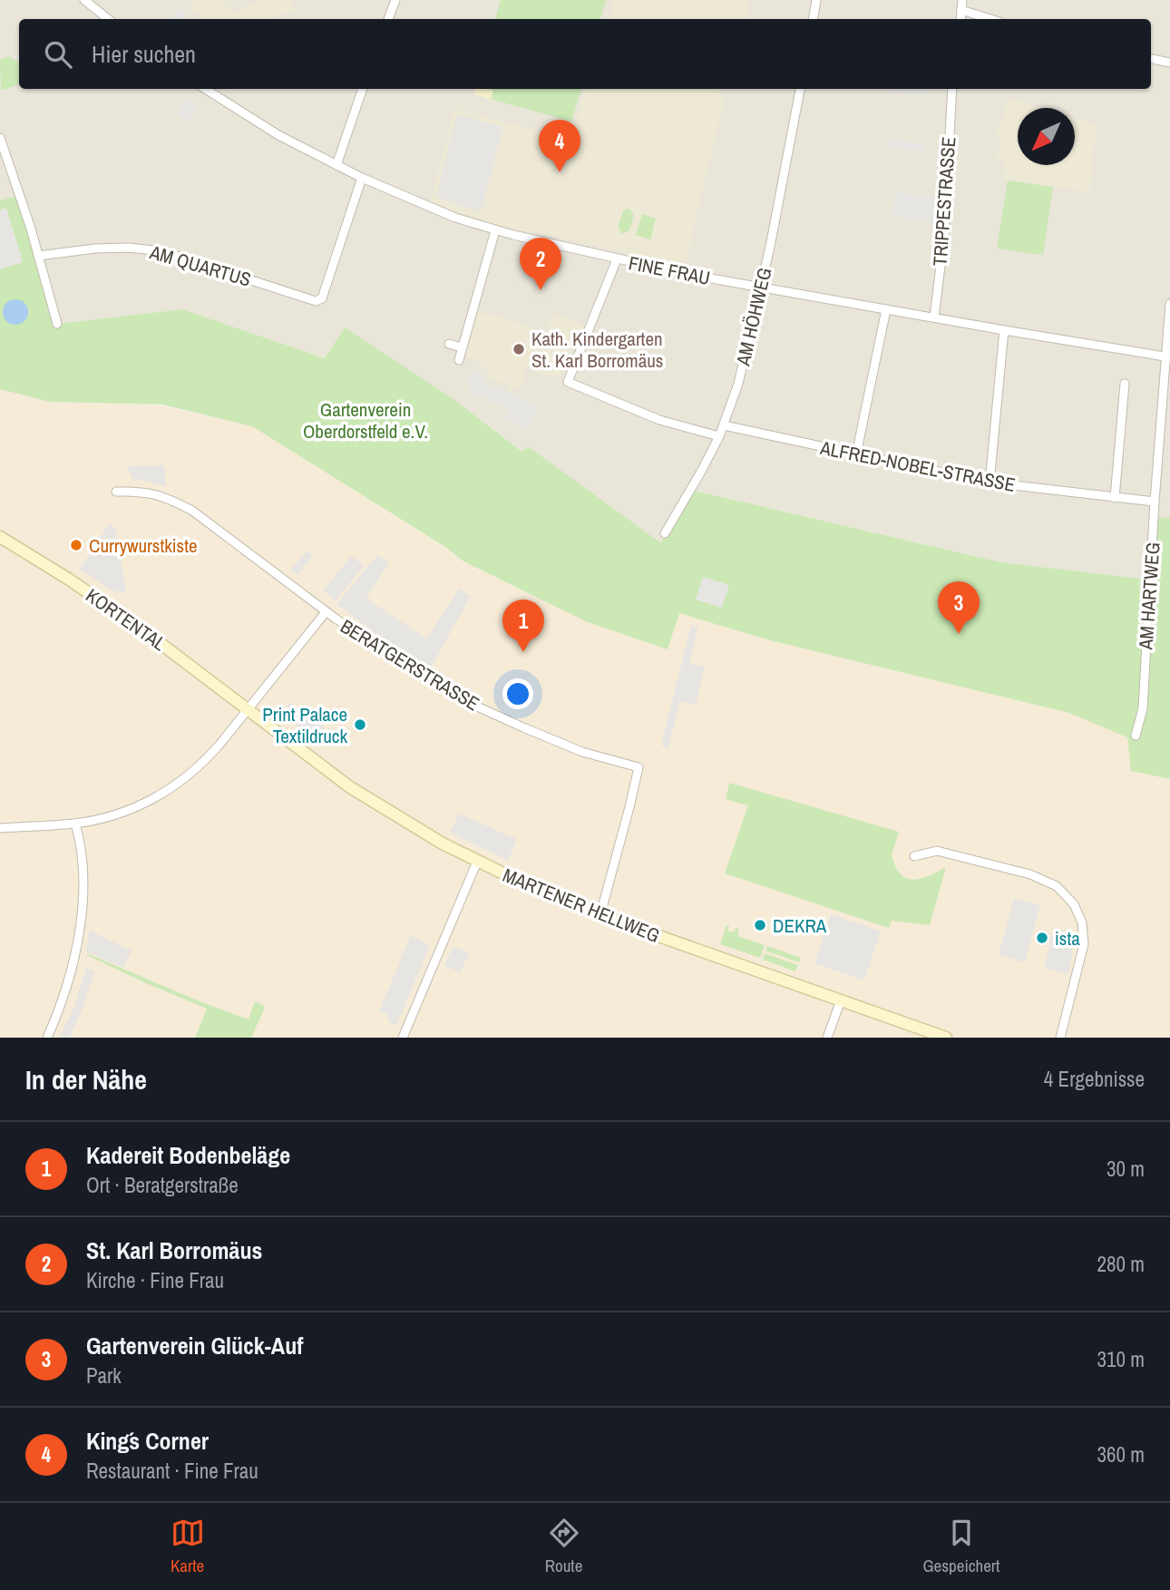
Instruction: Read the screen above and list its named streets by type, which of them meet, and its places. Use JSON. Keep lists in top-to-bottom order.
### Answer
{
  "streets": {
    "street": [
      "TRIPPESTRASSE",
      "AM QUARTUS",
      "FINE FRAU",
      "AM HÖHWEG",
      "ALFRED-NOBEL-STRASSE",
      "AM HARTWEG",
      "KORTENTAL",
      "BERATGERSTRASSE",
      "MARTENER HELLWEG"
    ]
  },
  "crossings": [
    ["TRIPPESTRASSE", "FINE FRAU"],
    ["AM QUARTUS", "FINE FRAU"],
    ["FINE FRAU", "AM HÖHWEG"],
    ["FINE FRAU", "AM HARTWEG"],
    ["AM HÖHWEG", "ALFRED-NOBEL-STRASSE"],
    ["ALFRED-NOBEL-STRASSE", "AM HARTWEG"],
    ["KORTENTAL", "BERATGERSTRASSE"],
    ["KORTENTAL", "MARTENER HELLWEG"],
    ["BERATGERSTRASSE", "MARTENER HELLWEG"]
  ],
  "parks": ["Gartenverein Oberdorstfeld e.V."],
  "places": [
    "Kath. Kindergarten St. Karl Borromäus",
    "Currywurstkiste",
    "Print Palace Textildruck",
    "DEKRA",
    "ista"
  ],
  "north": "bottom left",
  "page": {
    "search": "Hier suchen",
    "pins": [
      "4",
      "2",
      "3",
      "1"
    ],
    "heading": ["In der Nähe", "4 Ergebnisse"],
    "list": [
      {
        "mark": "1",
        "name": "Kadereit Bodenbeläge",
        "note": "Ort · Beratgerstraße",
        "value": "30 m"
      },
      {
        "mark": "2",
        "name": "St. Karl Borromäus",
        "note": "Kirche · Fine Frau",
        "value": "280 m"
      },
      {
        "mark": "3",
        "name": "Gartenverein Glück-Auf",
        "note": "Park",
        "value": "310 m"
      },
      {
        "mark": "4",
        "name": "King´s Corner",
        "note": "Restaurant · Fine Frau",
        "value": "360 m"
      }
    ],
    "nav": ["Karte", "Route", "Gespeichert"]
  }
}
